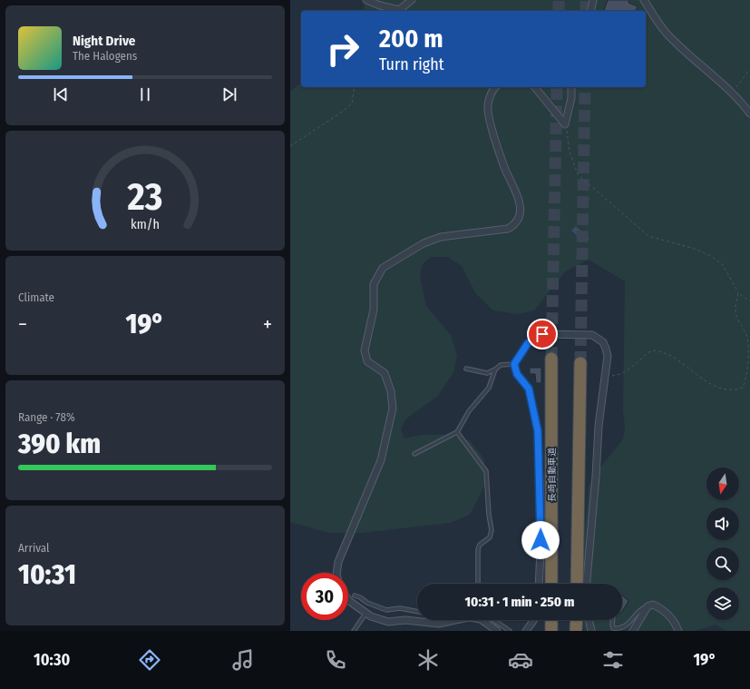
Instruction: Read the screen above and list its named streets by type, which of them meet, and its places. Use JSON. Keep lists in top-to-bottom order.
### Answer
{
  "streets": {
    "highway": ["長崎自動車道"]
  },
  "north": "bottom",
  "page": {
    "turn": ["200 m", "Turn right"],
    "song": ["Night Drive", "The Halogens"],
    "tile": [
      "Climate",
      ["Range · 78%", "390 km"],
      ["Arrival", "10:31"]
    ],
    "heat": ["−", "19°", "+"],
    "limit": "30",
    "trip": "10:31 · 1 min · 250 m",
    "tabs": ["10:30", "19°"],
    "gauge": ["23", "km/h"]
  }
}
